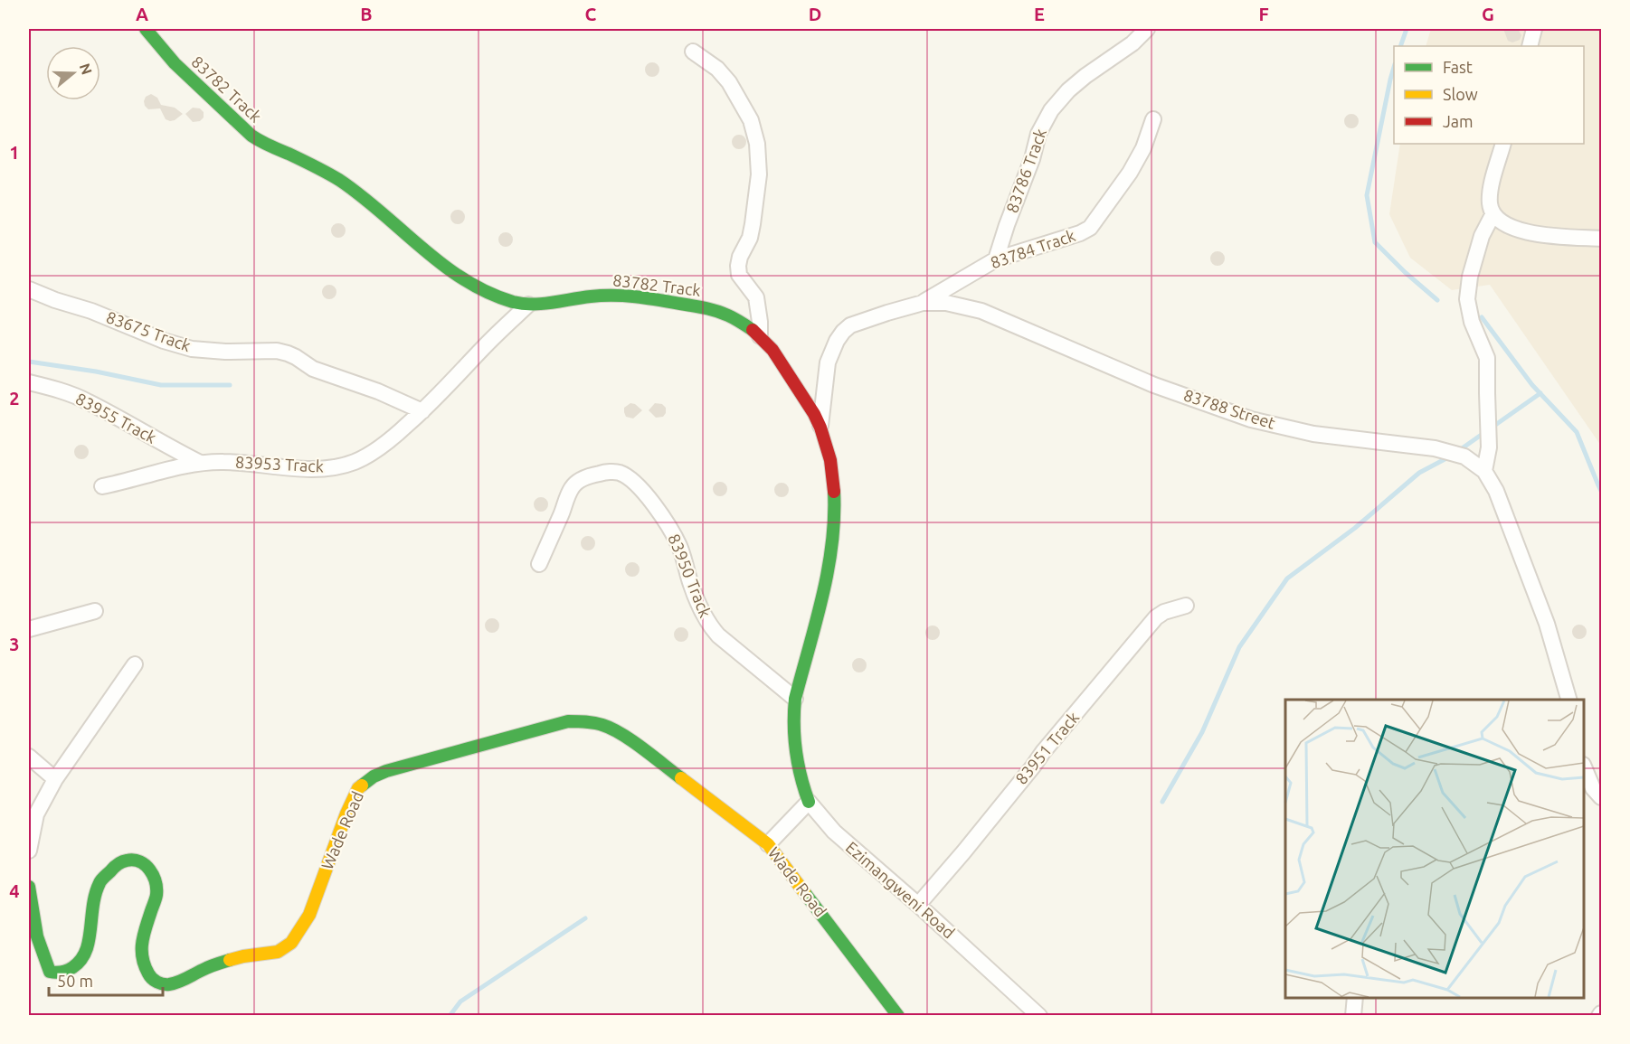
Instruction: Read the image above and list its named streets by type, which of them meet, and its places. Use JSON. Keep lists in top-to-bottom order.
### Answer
{
  "streets": {
    "street": [
      "83782 Track",
      "83786 Track",
      "83784 Track",
      "83675 Track",
      "83788 Street",
      "83955 Track",
      "83953 Track",
      "83950 Track",
      "83951 Track",
      "Wade Road",
      "Ezimangweni Road"
    ]
  },
  "crossings": [
    ["83782 Track", "83788 Street"],
    ["83782 Track", "83953 Track"],
    ["83782 Track", "83950 Track"],
    ["83782 Track", "Ezimangweni Road"],
    ["83786 Track", "83784 Track"],
    ["83784 Track", "83788 Street"],
    ["83675 Track", "83953 Track"],
    ["83955 Track", "83953 Track"],
    ["83951 Track", "Ezimangweni Road"]
  ],
  "legend": ["Fast", "Slow", "Jam"],
  "scale_bar": "50 m",
  "north": "right",
  "grid": {
    "columns": [
      "A",
      "B",
      "C",
      "D",
      "E",
      "F",
      "G"
    ],
    "rows": [
      "1",
      "2",
      "3",
      "4"
    ]
  }
}
